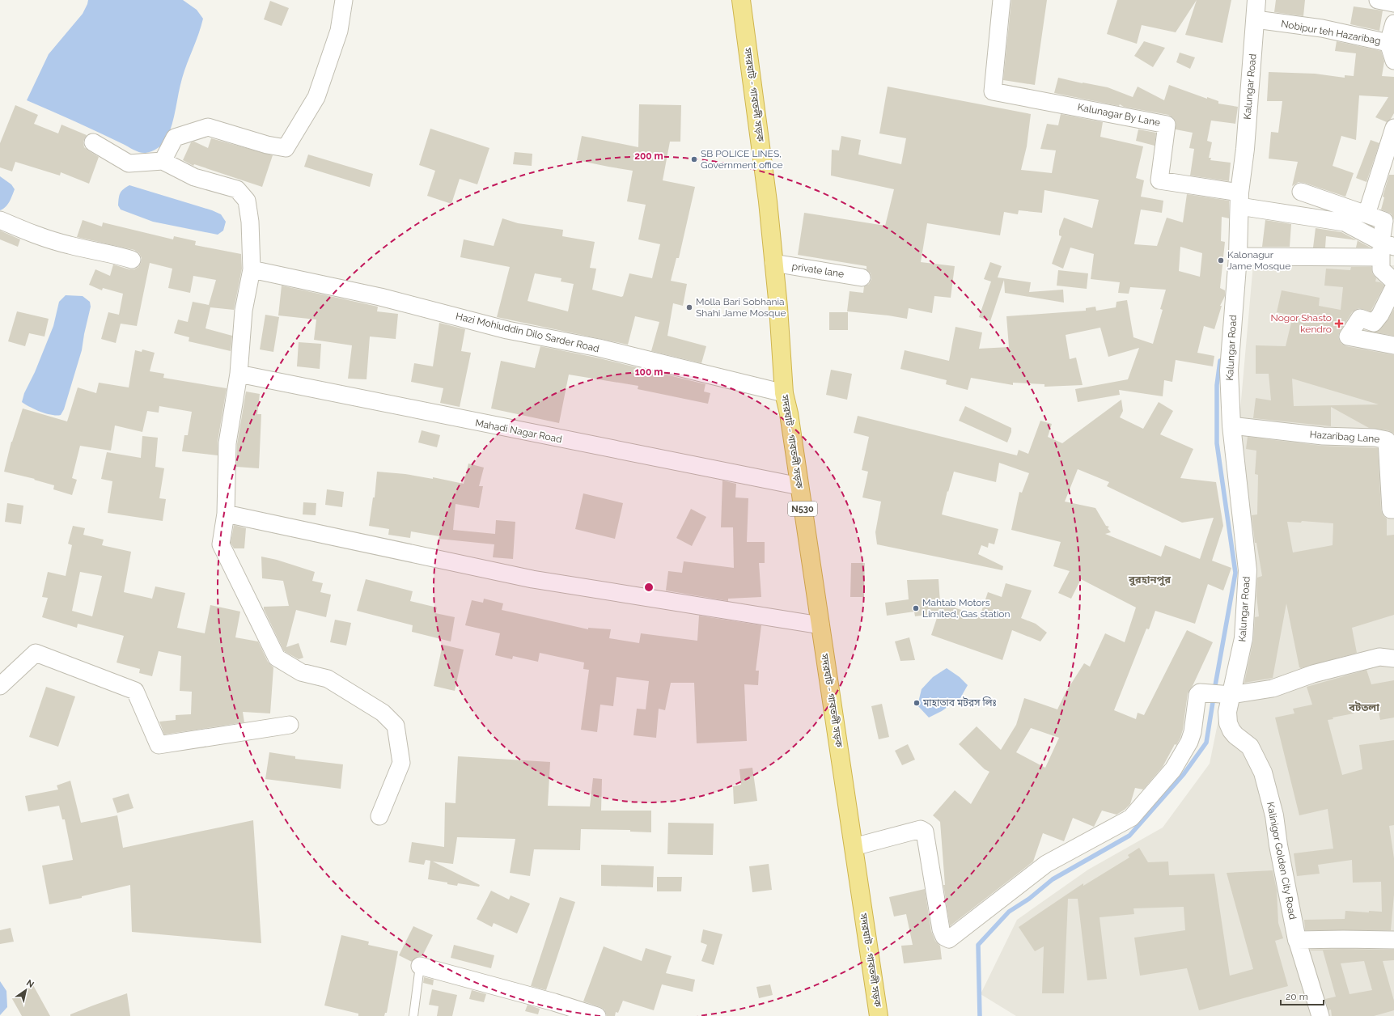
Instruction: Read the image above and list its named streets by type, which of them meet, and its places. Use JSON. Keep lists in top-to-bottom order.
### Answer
{
  "streets": {
    "highway": ["সদরঘাট - গাবতলী সড়ক", "N530"],
    "street": [
      "Nobipur teh Hazaribag",
      "Kalungar Road",
      "Kalunagar By Lane",
      "private lane",
      "Hazi Mohiuddin Dilo Sarder Road",
      "Mahadi Nagar Road",
      "Hazaribag Lane",
      "Kalinigor Golden City Road"
    ]
  },
  "crossings": [
    ["Nobipur teh Hazaribag", "Kalungar Road"],
    ["Kalungar Road", "Kalunagar By Lane"],
    ["Kalungar Road", "Hazaribag Lane"],
    ["Kalungar Road", "Kalinigor Golden City Road"],
    ["সদরঘাট - গাবতলী সড়ক", "private lane"],
    ["সদরঘাট - গাবতলী সড়ক", "Hazi Mohiuddin Dilo Sarder Road"],
    ["সদরঘাট - গাবতলী সড়ক", "Mahadi Nagar Road"]
  ],
  "districts": ["বুরহানপুর", "বটতলা"],
  "places": {
    "other": [
      "SB POLICE LINES, Government office",
      "Kalonagur Jame Mosque",
      "Molla Bari Sobhania Shahi Jame Mosque",
      "Mahtab Motors Limited, Gas station",
      "মাহাতাব মটরস লিঃ"
    ],
    "health": ["Nogor Shasto kendro"]
  },
  "scale_bar": "20 m",
  "north": "top right",
  "rings": ["200 m", "100 m"]
}
